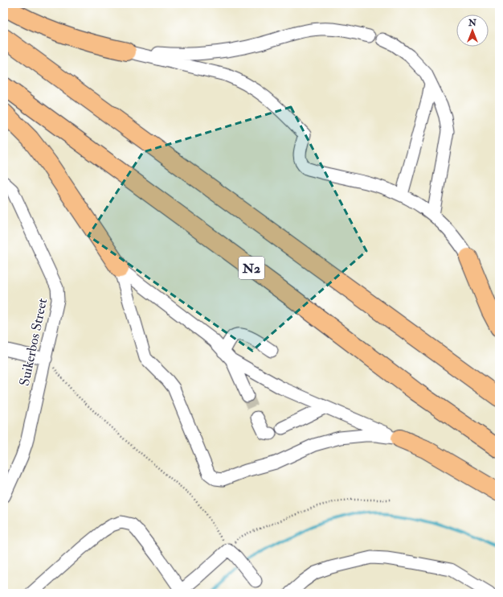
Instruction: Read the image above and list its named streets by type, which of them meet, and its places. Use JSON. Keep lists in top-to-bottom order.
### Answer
{
  "streets": {
    "highway": ["N2"],
    "street": ["Suikerbos Street"]
  },
  "north": "top"
}
